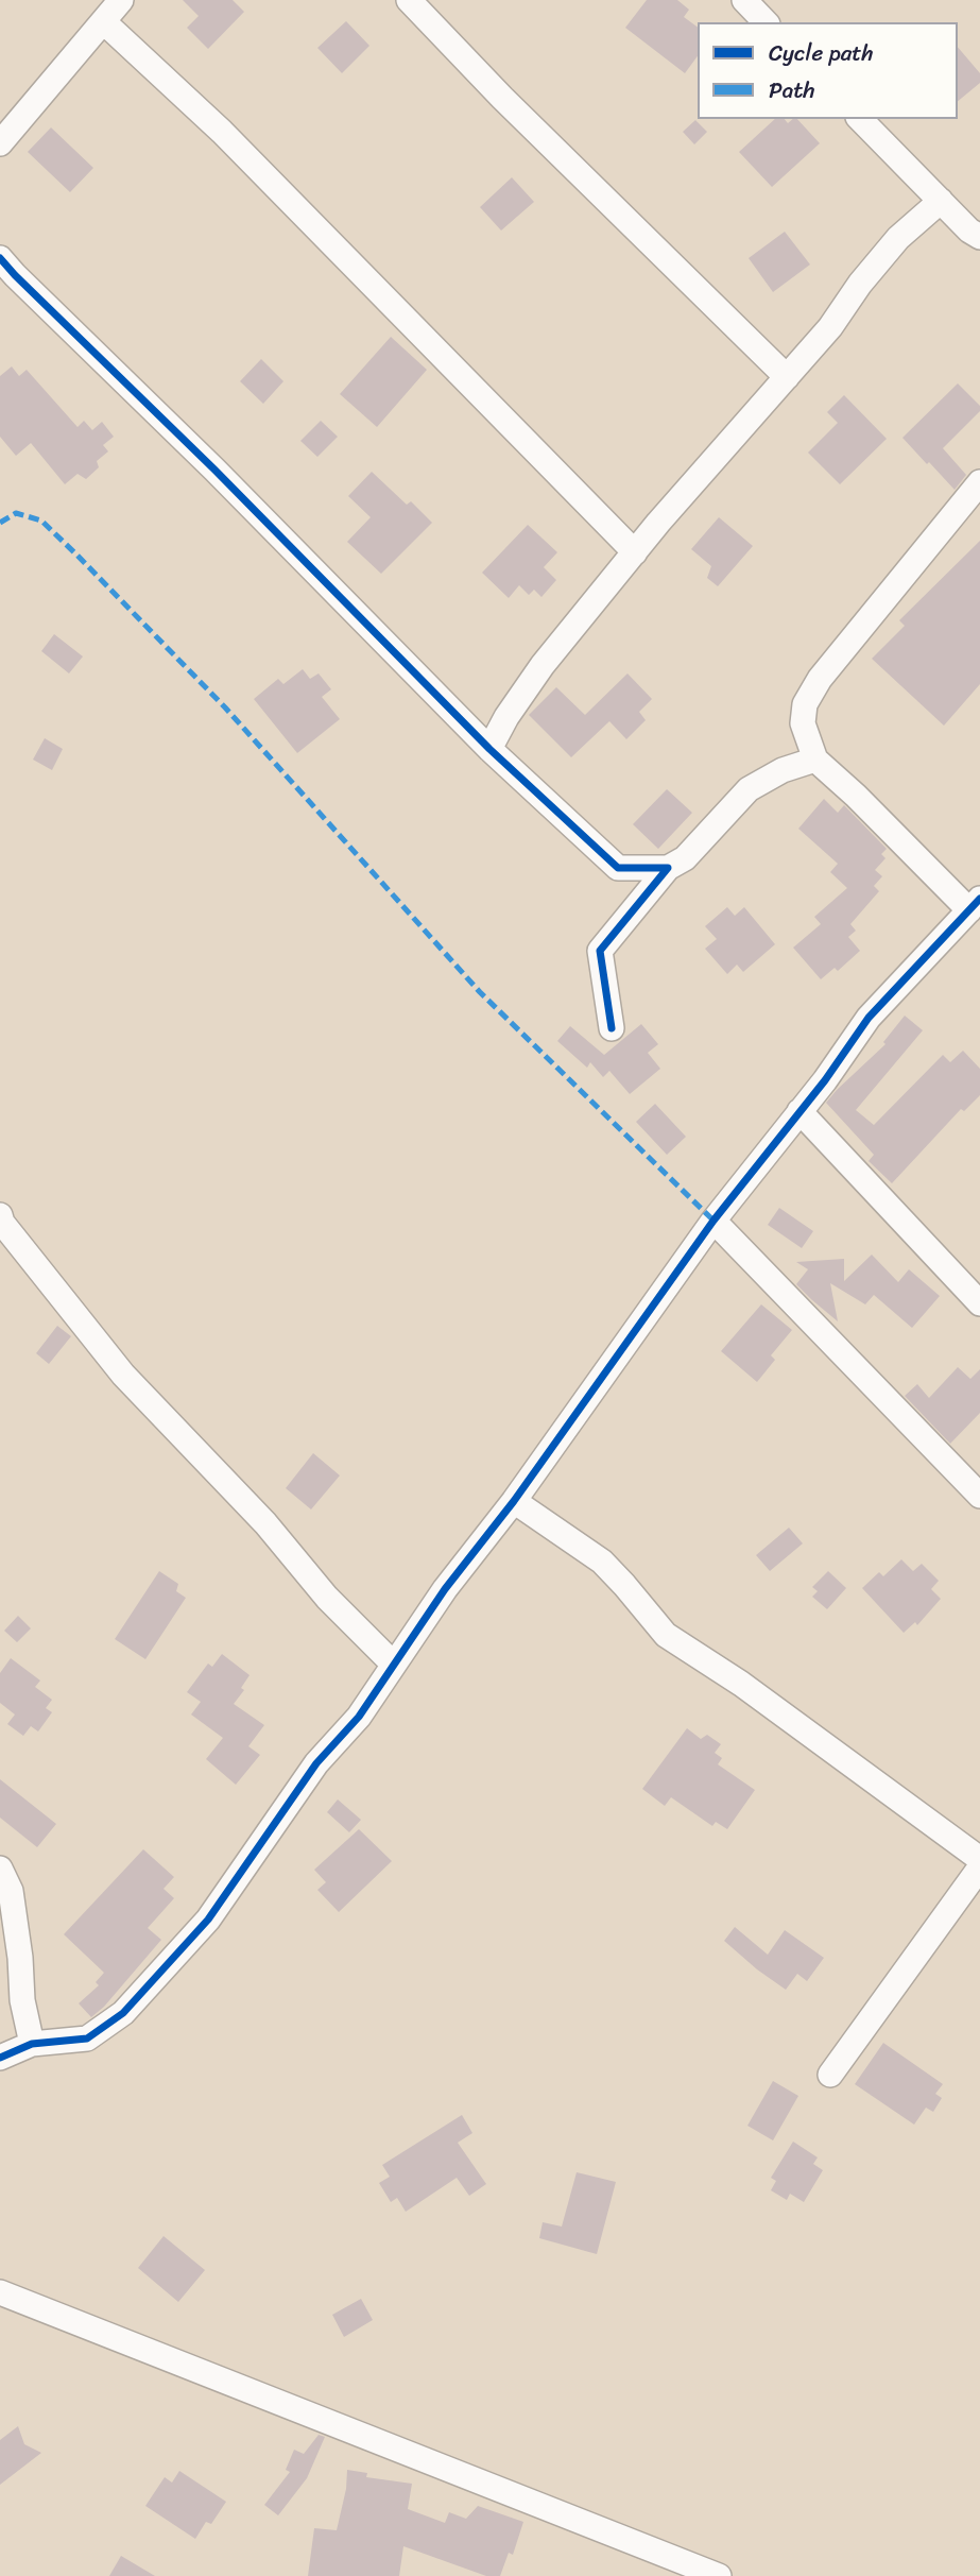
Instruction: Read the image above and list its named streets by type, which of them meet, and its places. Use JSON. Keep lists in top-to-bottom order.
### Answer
{
  "legend": ["Cycle path", "Path"]
}
